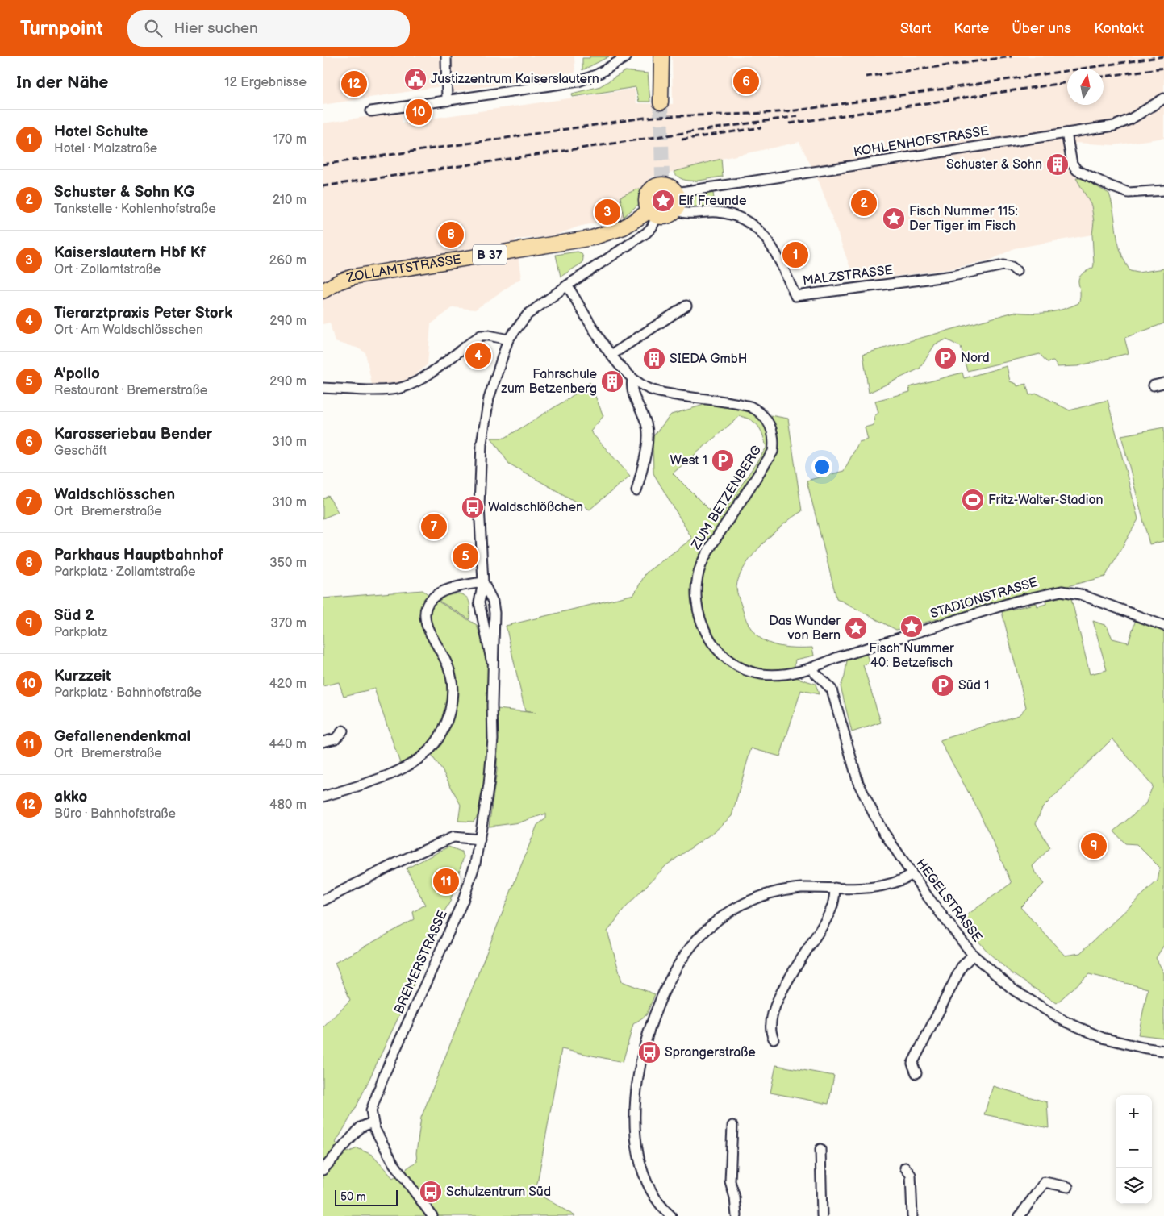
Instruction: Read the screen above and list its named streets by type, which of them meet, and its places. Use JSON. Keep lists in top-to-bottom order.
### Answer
{
  "streets": {
    "main road": ["B 37", "ZOLLAMTSTRASSE"],
    "street": [
      "KOHLENHOFSTRASSE",
      "MALZSTRASSE",
      "ZUM BETZENBERG",
      "STADIONSTRASSE",
      "HEGELSTRASSE",
      "BREMERSTRASSE"
    ]
  },
  "crossings": [
    ["KOHLENHOFSTRASSE", "ZOLLAMTSTRASSE"],
    ["KOHLENHOFSTRASSE", "MALZSTRASSE"],
    ["KOHLENHOFSTRASSE", "BREMERSTRASSE"],
    ["ZOLLAMTSTRASSE", "MALZSTRASSE"],
    ["ZOLLAMTSTRASSE", "BREMERSTRASSE"],
    ["MALZSTRASSE", "BREMERSTRASSE"],
    ["ZUM BETZENBERG", "STADIONSTRASSE"],
    ["ZUM BETZENBERG", "HEGELSTRASSE"],
    ["ZUM BETZENBERG", "BREMERSTRASSE"],
    ["STADIONSTRASSE", "HEGELSTRASSE"]
  ],
  "places": {
    "public building": ["Justizzentrum Kaiserslautern"],
    "building": ["Schuster & Sohn", "SIEDA GmbH", "Fahrschule zum Betzenberg"],
    "place": [
      "Elf Freunde",
      "Fisch Nummer 115: Der Tiger im Fisch",
      "Fisch Nummer 40: Betzefisch",
      "Das Wunder von Bern"
    ],
    "parking": ["Nord", "West 1", "Süd 1"],
    "sports": ["Fritz-Walter-Stadion"],
    "bus stop": ["Waldschlößchen", "Sprangerstraße", "Schulzentrum Süd"]
  },
  "scale_bar": "50 m",
  "north": "top",
  "page": {
    "header": "Turnpoint",
    "search": "Hier suchen",
    "nav": [
      "Start",
      "Karte",
      "Über uns",
      "Kontakt"
    ],
    "heading": ["In der Nähe", "12 Ergebnisse"],
    "pins": [
      "6",
      "12",
      "10",
      "2",
      "3",
      "8",
      "1",
      "4",
      "7",
      "5",
      "9",
      "11"
    ],
    "list": [
      {
        "mark": "1",
        "name": "Hotel Schulte",
        "note": "Hotel · Malzstraße",
        "value": "170 m"
      },
      {
        "mark": "2",
        "name": "Schuster & Sohn KG",
        "note": "Tankstelle · Kohlenhofstraße",
        "value": "210 m"
      },
      {
        "mark": "3",
        "name": "Kaiserslautern Hbf Kf",
        "note": "Ort · Zollamtstraße",
        "value": "260 m"
      },
      {
        "mark": "4",
        "name": "Tierarztpraxis Peter Stork",
        "note": "Ort · Am Waldschlösschen",
        "value": "290 m"
      },
      {
        "mark": "5",
        "name": "A'pollo",
        "note": "Restaurant · Bremerstraße",
        "value": "290 m"
      },
      {
        "mark": "6",
        "name": "Karosseriebau Bender",
        "note": "Geschäft",
        "value": "310 m"
      },
      {
        "mark": "7",
        "name": "Waldschlösschen",
        "note": "Ort · Bremerstraße",
        "value": "310 m"
      },
      {
        "mark": "8",
        "name": "Parkhaus Hauptbahnhof",
        "note": "Parkplatz · Zollamtstraße",
        "value": "350 m"
      },
      {
        "mark": "9",
        "name": "Süd 2",
        "note": "Parkplatz",
        "value": "370 m"
      },
      {
        "mark": "10",
        "name": "Kurzzeit",
        "note": "Parkplatz · Bahnhofstraße",
        "value": "420 m"
      },
      {
        "mark": "11",
        "name": "Gefallenendenkmal",
        "note": "Ort · Bremerstraße",
        "value": "440 m"
      },
      {
        "mark": "12",
        "name": "akko",
        "note": "Büro · Bahnhofstraße",
        "value": "480 m"
      }
    ],
    "map_buttons": ["+", "−"],
    "scale": "50 m"
  }
}
